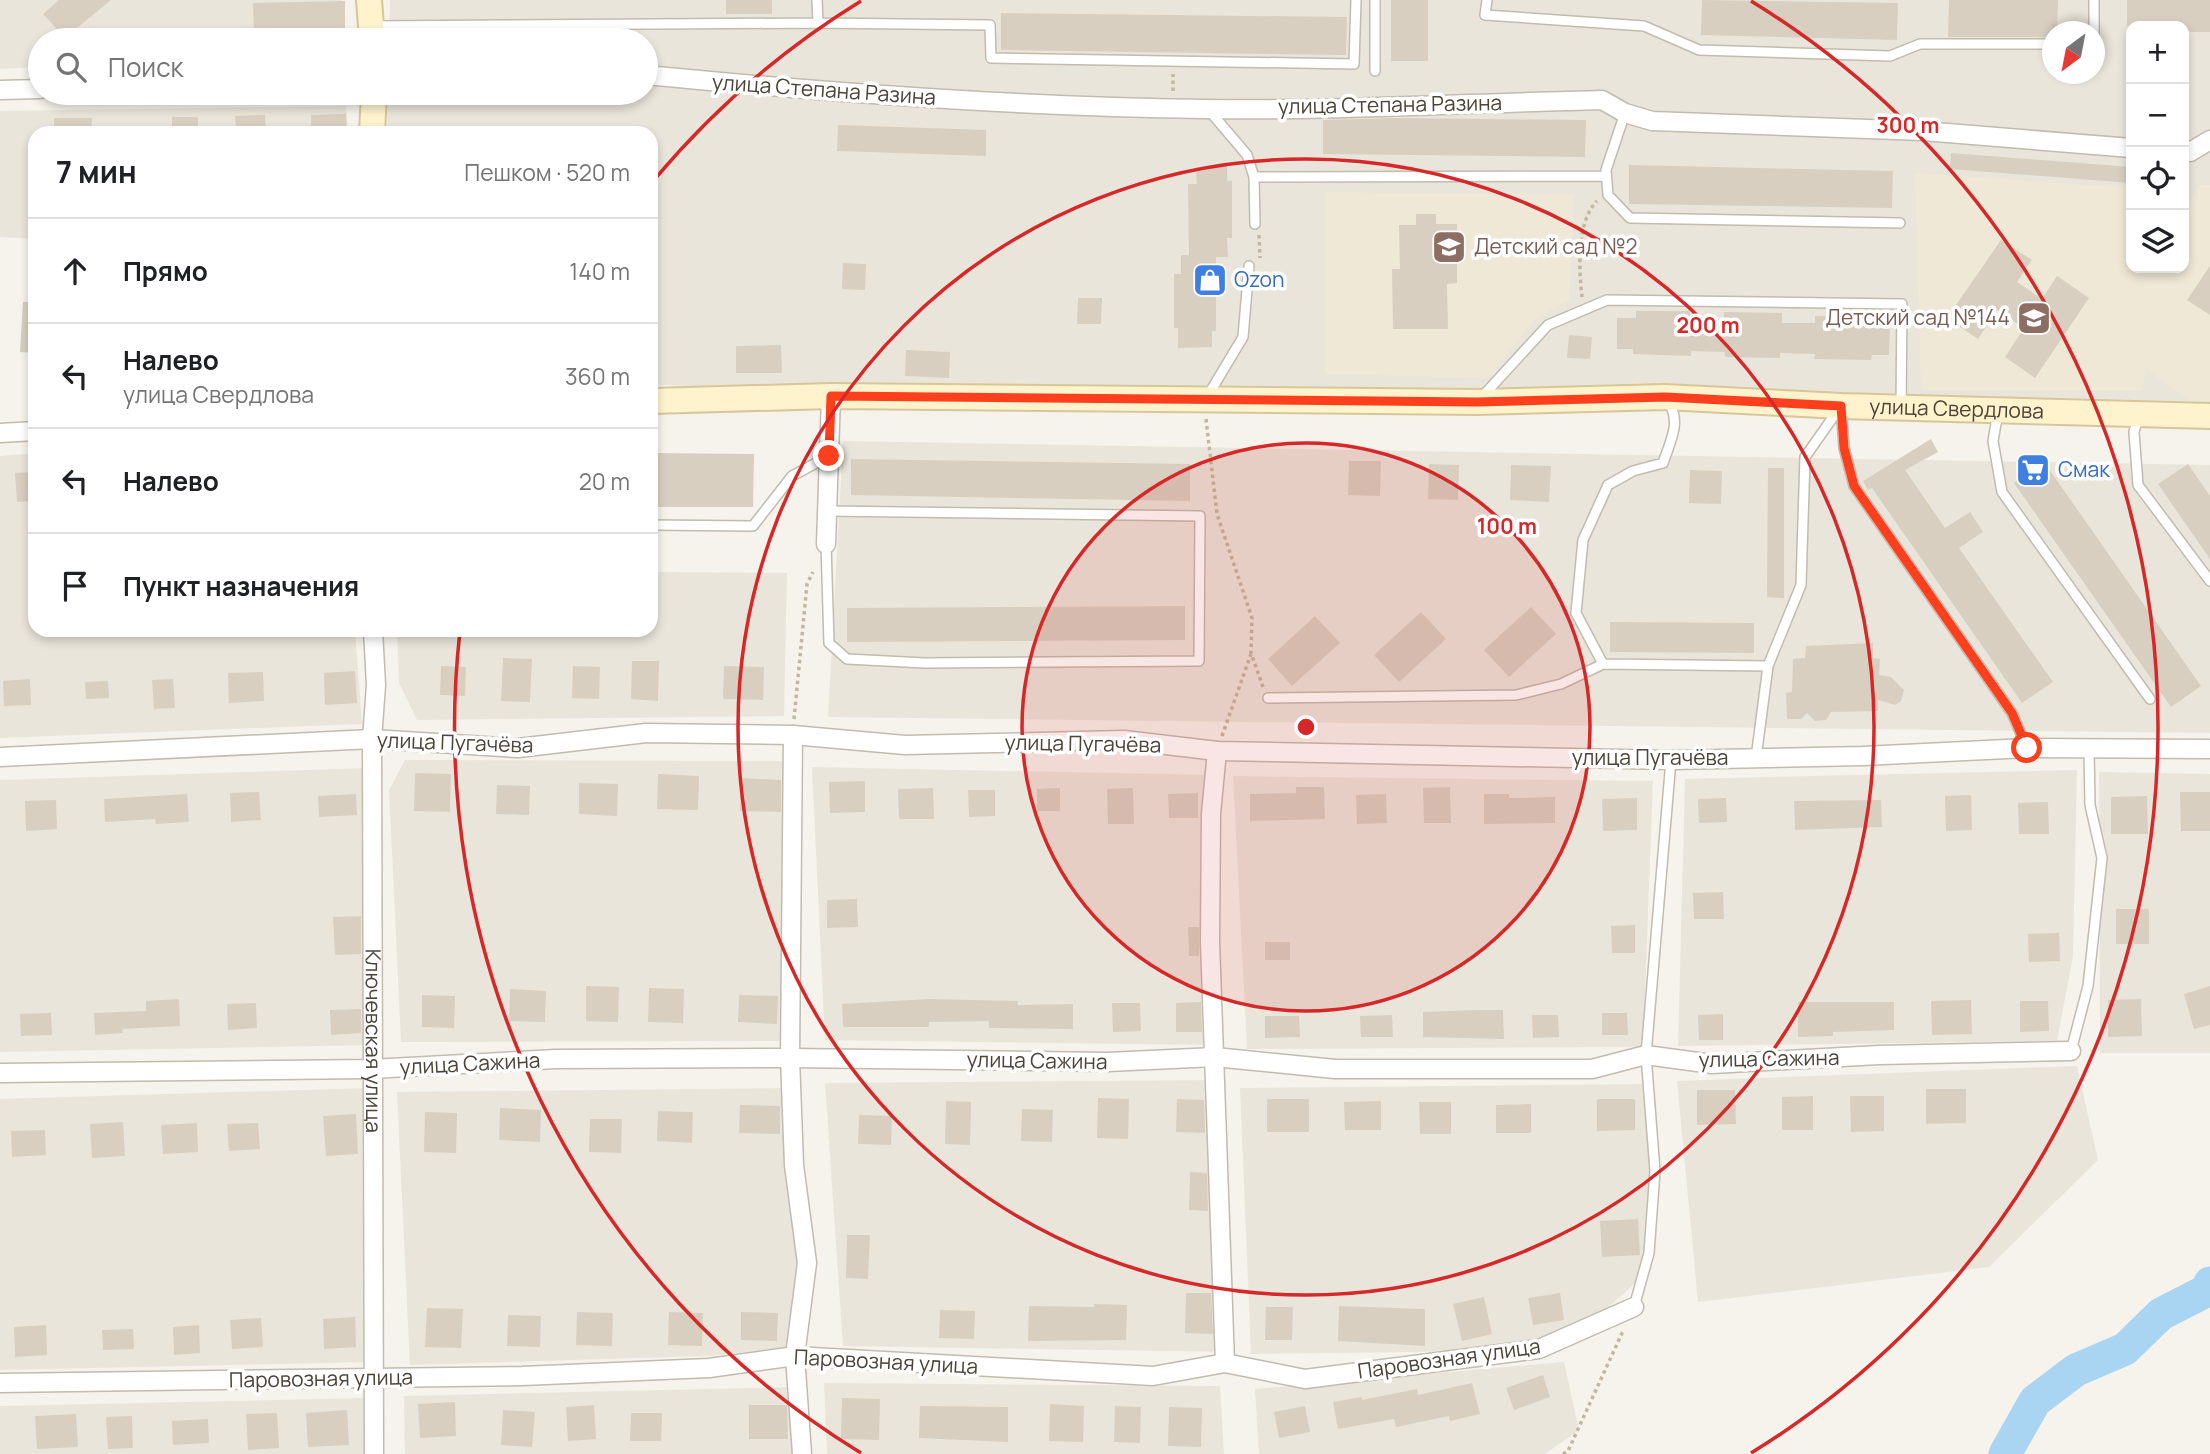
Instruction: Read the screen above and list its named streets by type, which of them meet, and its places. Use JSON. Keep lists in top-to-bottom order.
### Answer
{
  "streets": {
    "street": [
      "улица Степана Разина",
      "улица Свердлова",
      "улица Пугачёва",
      "Ключевская улица",
      "улица Сажина",
      "Паровозная улица"
    ]
  },
  "crossings": [
    ["улица Пугачёва", "Ключевская улица"],
    ["Ключевская улица", "улица Сажина"],
    ["Ключевская улица", "Паровозная улица"]
  ],
  "places": {
    "school or university": ["Детский сад №2", "Детский сад №144"],
    "shop": ["Ozon"],
    "supermarket": ["Смак"]
  },
  "north": "bottom left",
  "page": {
    "map_buttons": ["+", "−"],
    "search": "Поиск",
    "heading": ["7 мин", "Пешком · 520 m"],
    "list": [
      ["Прямо", "140 m"],
      ["Налево", "улица Свердлова", "360 m"],
      ["Налево", "20 m"],
      "Пункт назначения"
    ]
  },
  "rings": ["300 m", "200 m", "100 m"]
}
